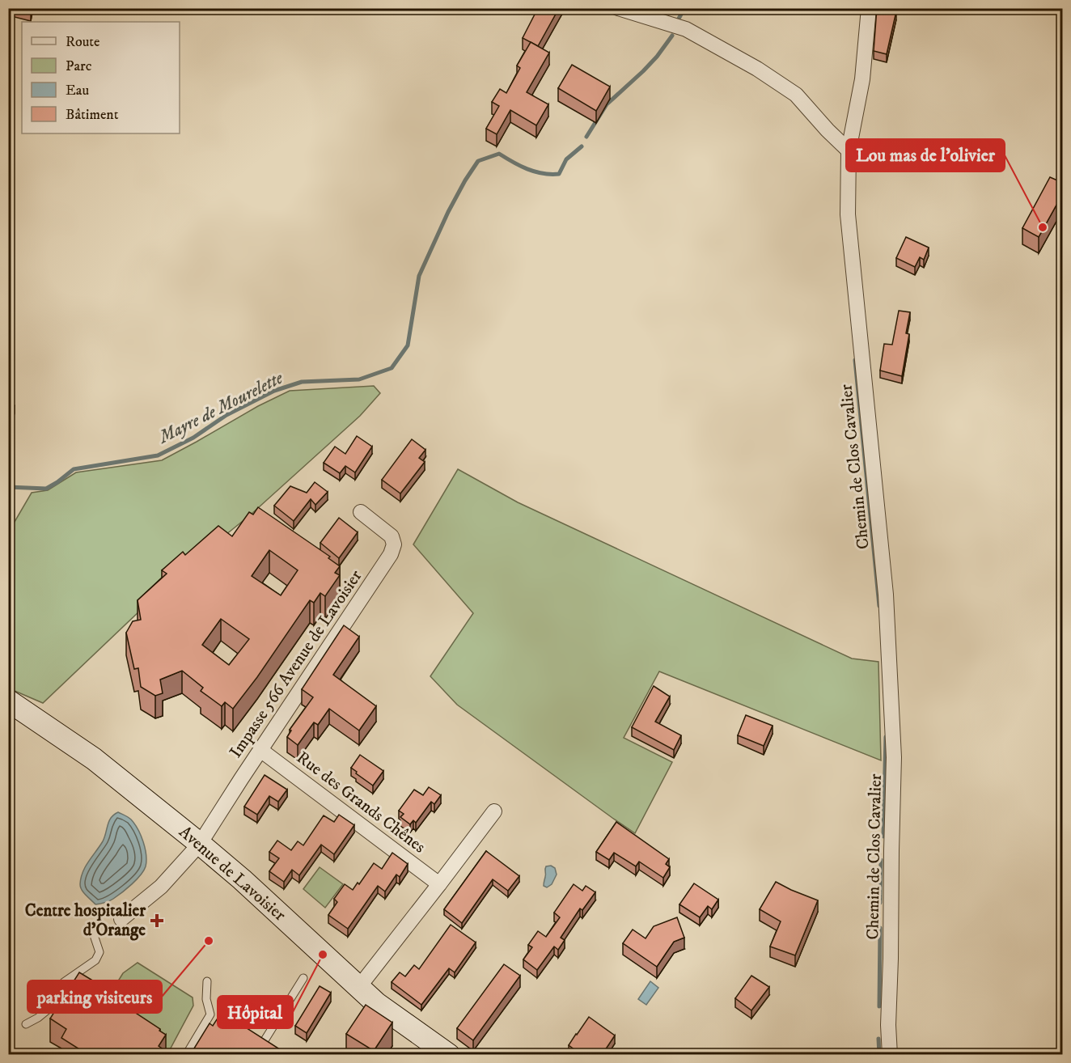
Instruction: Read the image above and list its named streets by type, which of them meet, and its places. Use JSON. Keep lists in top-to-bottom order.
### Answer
{
  "streets": {
    "street": [
      "Chemin de Clos Cavalier",
      "Impasse 566 Avenue de Lavoisier",
      "Rue des Grands Chênes",
      "Avenue de Lavoisier"
    ]
  },
  "crossings": [
    ["Impasse 566 Avenue de Lavoisier", "Rue des Grands Chênes"],
    ["Impasse 566 Avenue de Lavoisier", "Avenue de Lavoisier"]
  ],
  "water": ["Mayre de Mourelette"],
  "places": {
    "other": ["Lou mas de l'olivier", "parking visiteurs", "Hôpital"],
    "health": ["Centre hospitalier d'Orange"]
  },
  "legend": [
    "Route",
    "Parc",
    "Eau",
    "Bâtiment"
  ]
}
